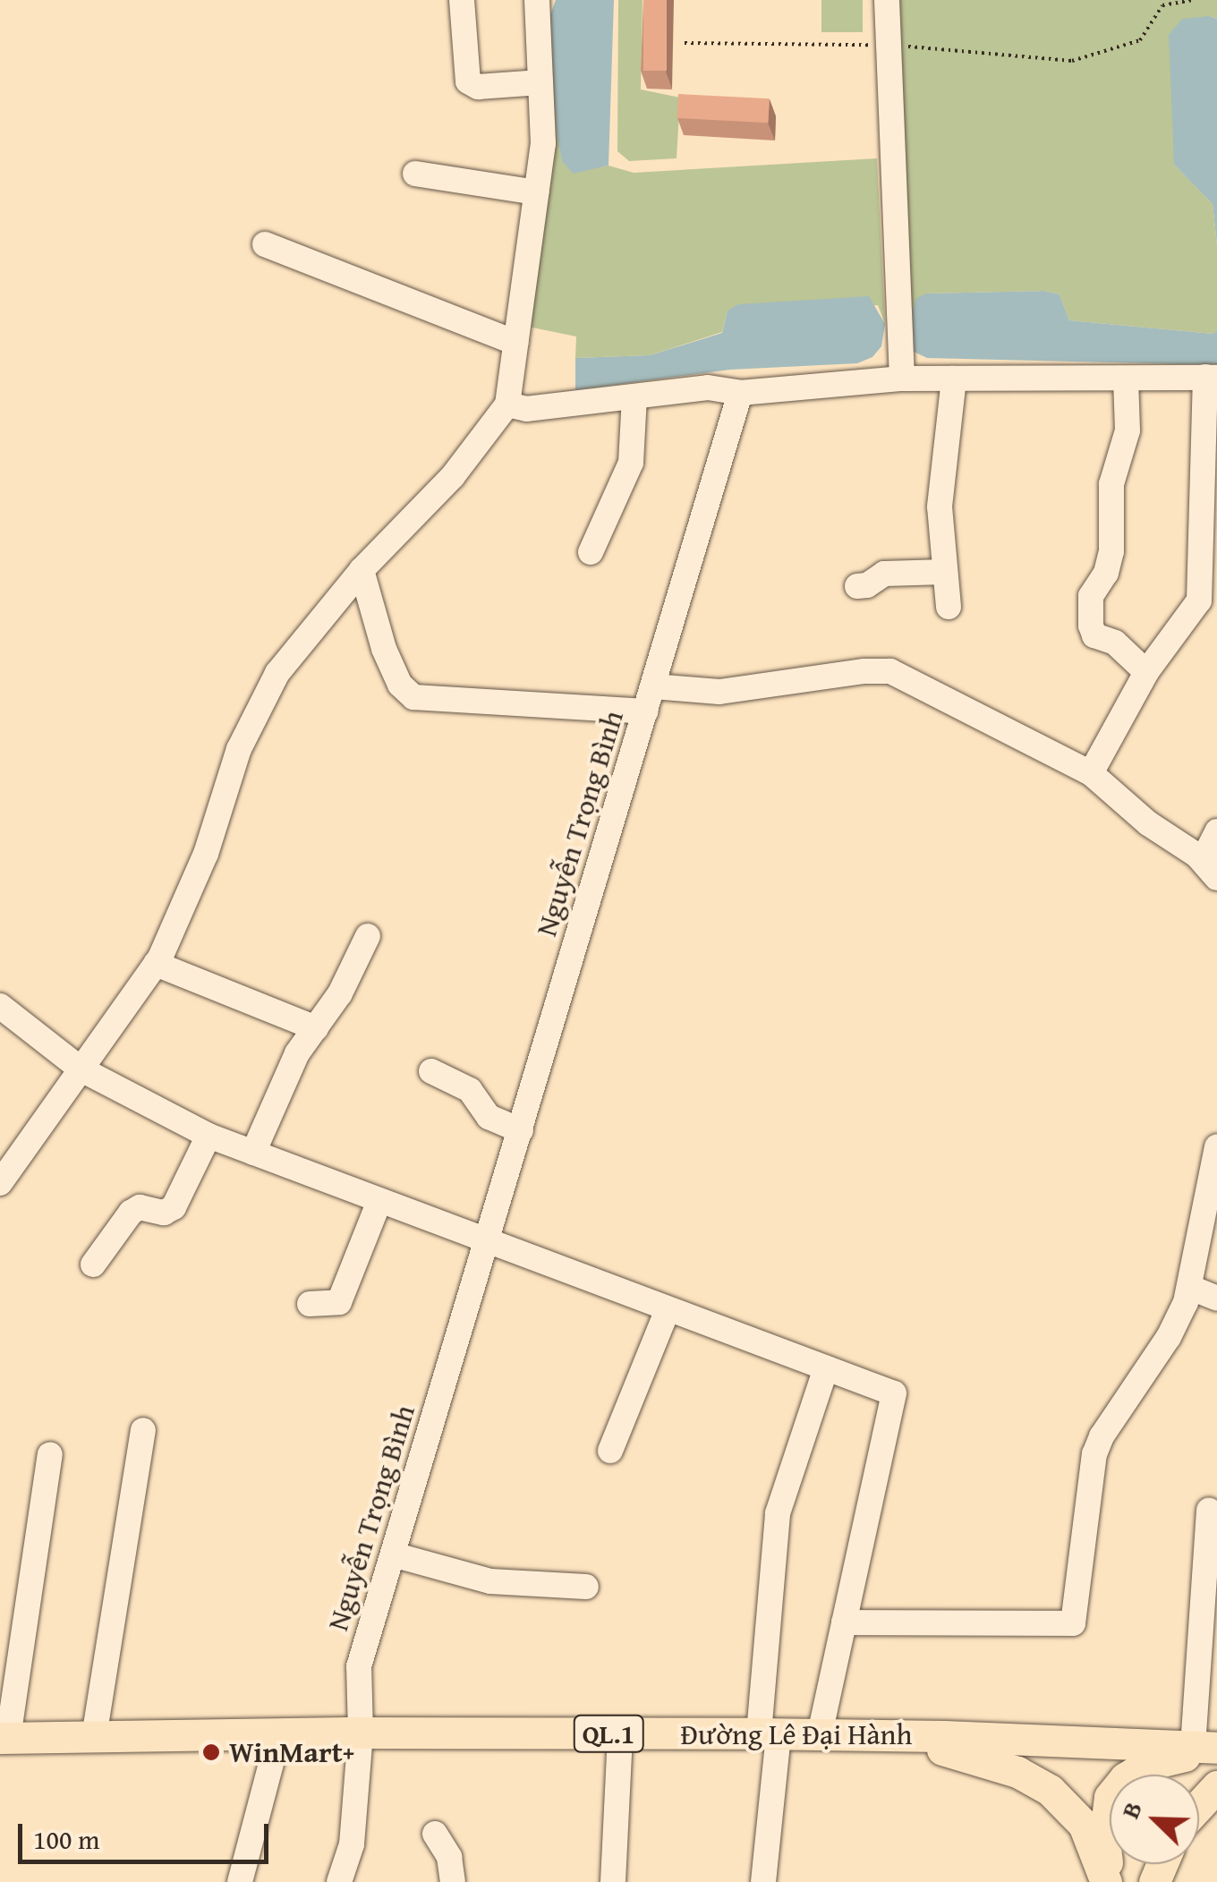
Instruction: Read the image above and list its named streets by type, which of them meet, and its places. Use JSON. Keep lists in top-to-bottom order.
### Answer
{
  "streets": {
    "main road": ["QL.1", "Đường Lê Đại Hành"],
    "street": ["Nguyễn Trọng Bình"]
  },
  "crossings": [
    ["Nguyễn Trọng Bình", "Đường Lê Đại Hành"]
  ],
  "places": ["WinMart+"],
  "scale_bar": "100 m",
  "north": "top left"
}
